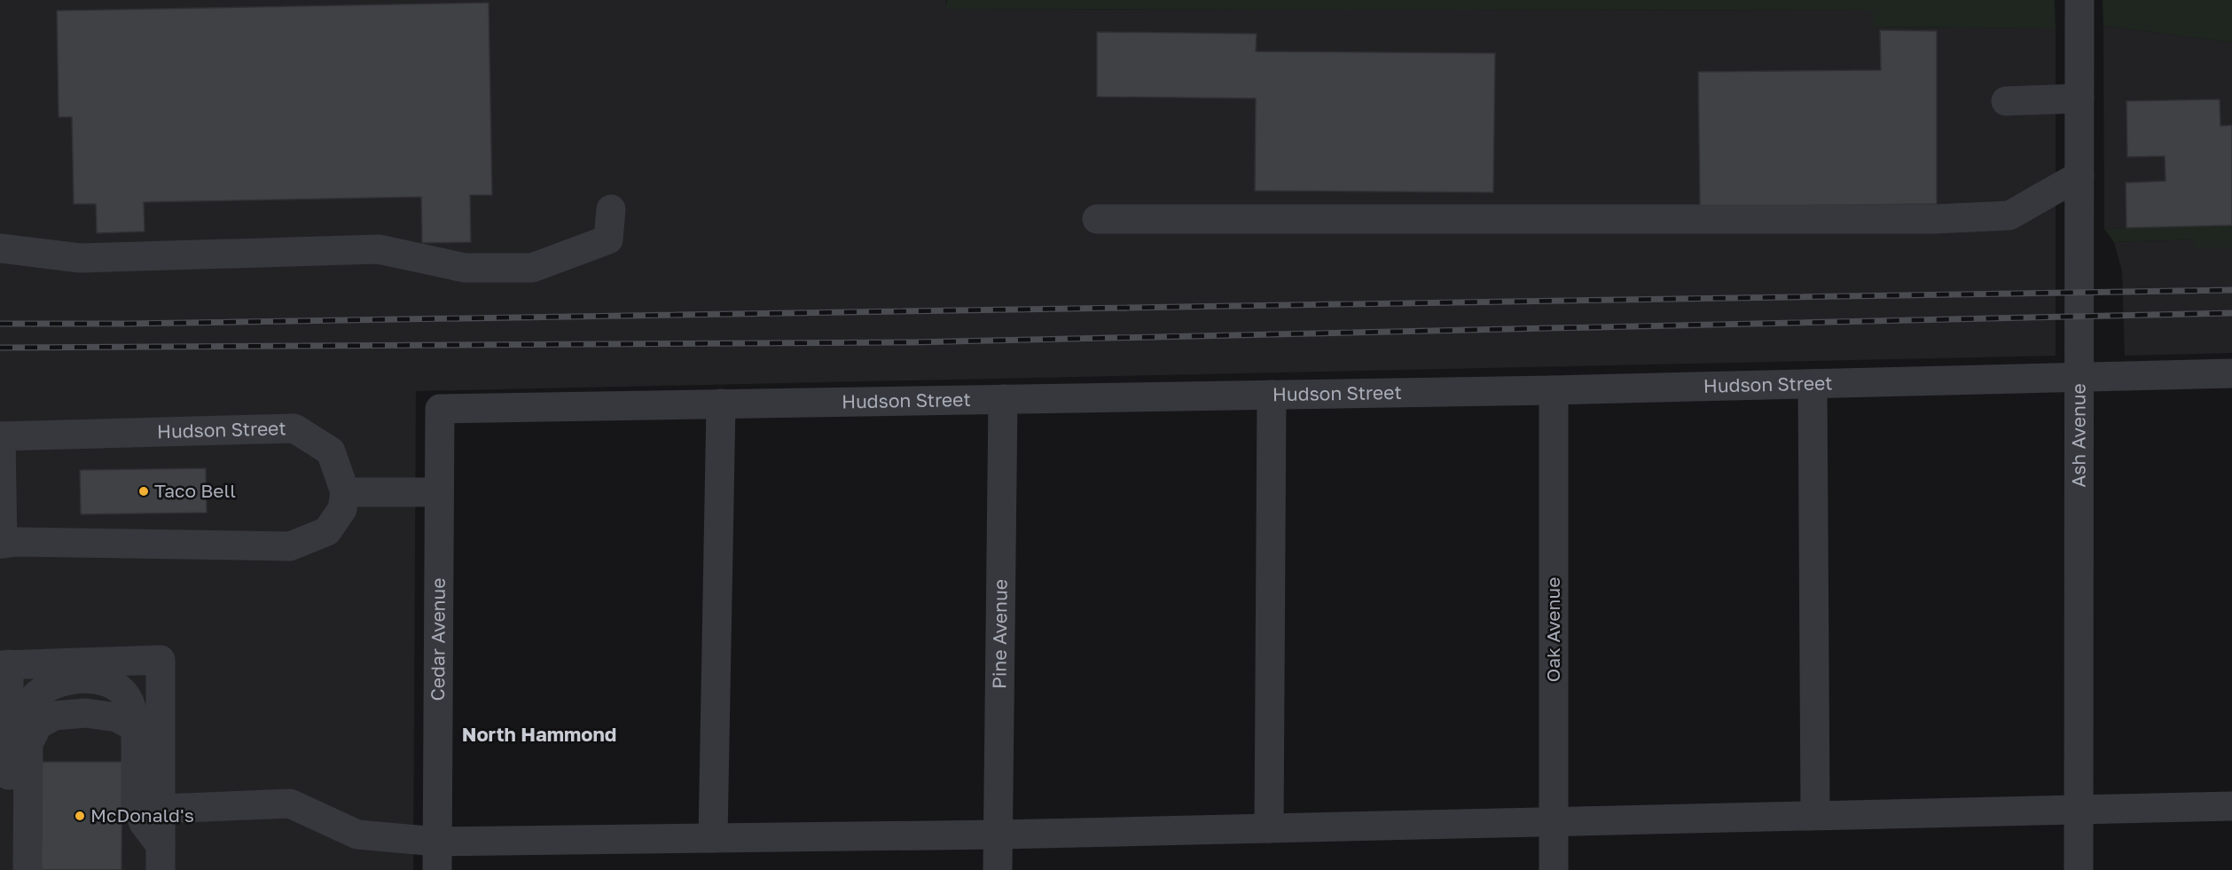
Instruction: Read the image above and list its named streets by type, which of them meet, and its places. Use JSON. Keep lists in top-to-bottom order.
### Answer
{
  "streets": {
    "street": [
      "Hudson Street",
      "Ash Avenue",
      "Oak Avenue",
      "Pine Avenue",
      "Cedar Avenue"
    ]
  },
  "crossings": [
    ["Hudson Street", "Ash Avenue"],
    ["Hudson Street", "Oak Avenue"],
    ["Hudson Street", "Pine Avenue"],
    ["Hudson Street", "Cedar Avenue"]
  ],
  "districts": ["North Hammond"],
  "places": ["Taco Bell", "McDonald's"]
}
